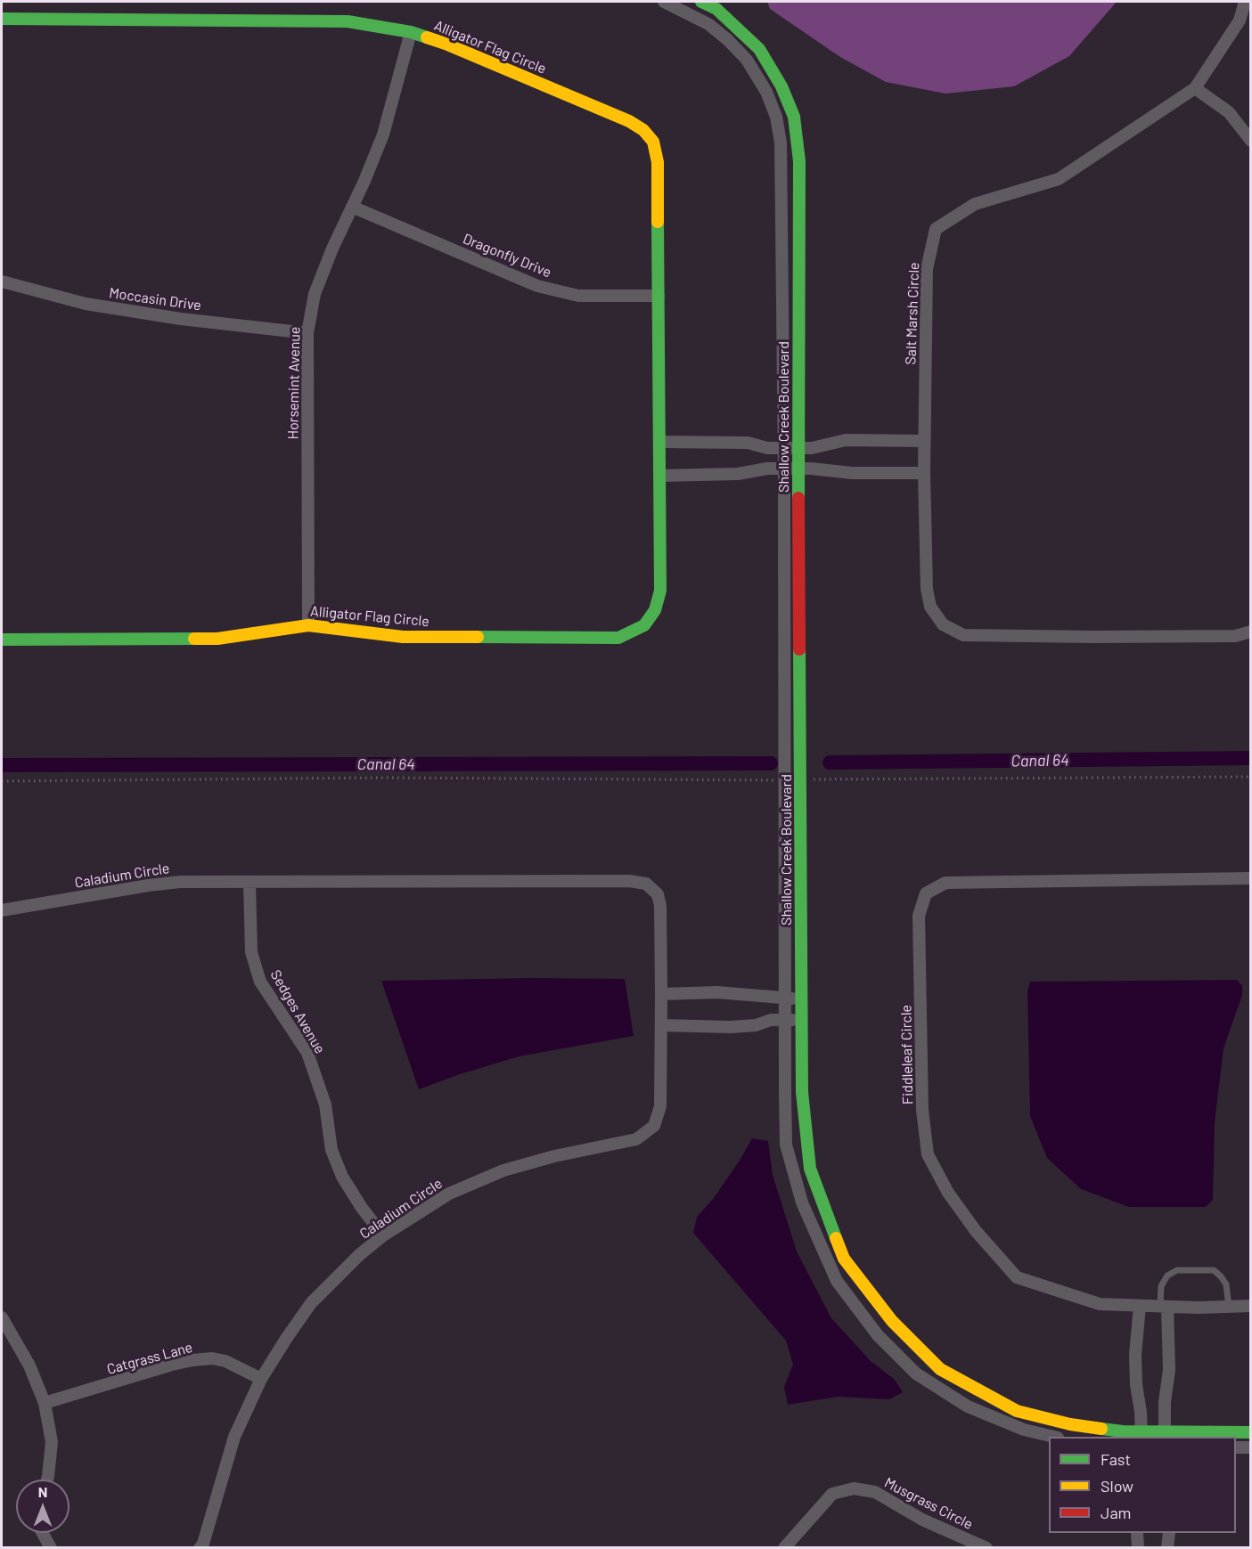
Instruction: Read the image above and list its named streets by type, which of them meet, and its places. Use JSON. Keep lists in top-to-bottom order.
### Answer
{
  "streets": {
    "street": [
      "Alligator Flag Circle",
      "Dragonfly Drive",
      "Moccasin Drive",
      "Salt Marsh Circle",
      "Horsemint Avenue",
      "Shallow Creek Boulevard",
      "Caladium Circle",
      "Sedges Avenue",
      "Fiddleleaf Circle",
      "Catgrass Lane",
      "Musgrass Circle"
    ]
  },
  "crossings": [
    ["Alligator Flag Circle", "Dragonfly Drive"],
    ["Alligator Flag Circle", "Horsemint Avenue"],
    ["Dragonfly Drive", "Horsemint Avenue"],
    ["Moccasin Drive", "Horsemint Avenue"],
    ["Caladium Circle", "Sedges Avenue"],
    ["Caladium Circle", "Catgrass Lane"]
  ],
  "water": ["Canal 64"],
  "legend": ["Fast", "Slow", "Jam"],
  "north": "top"
}
